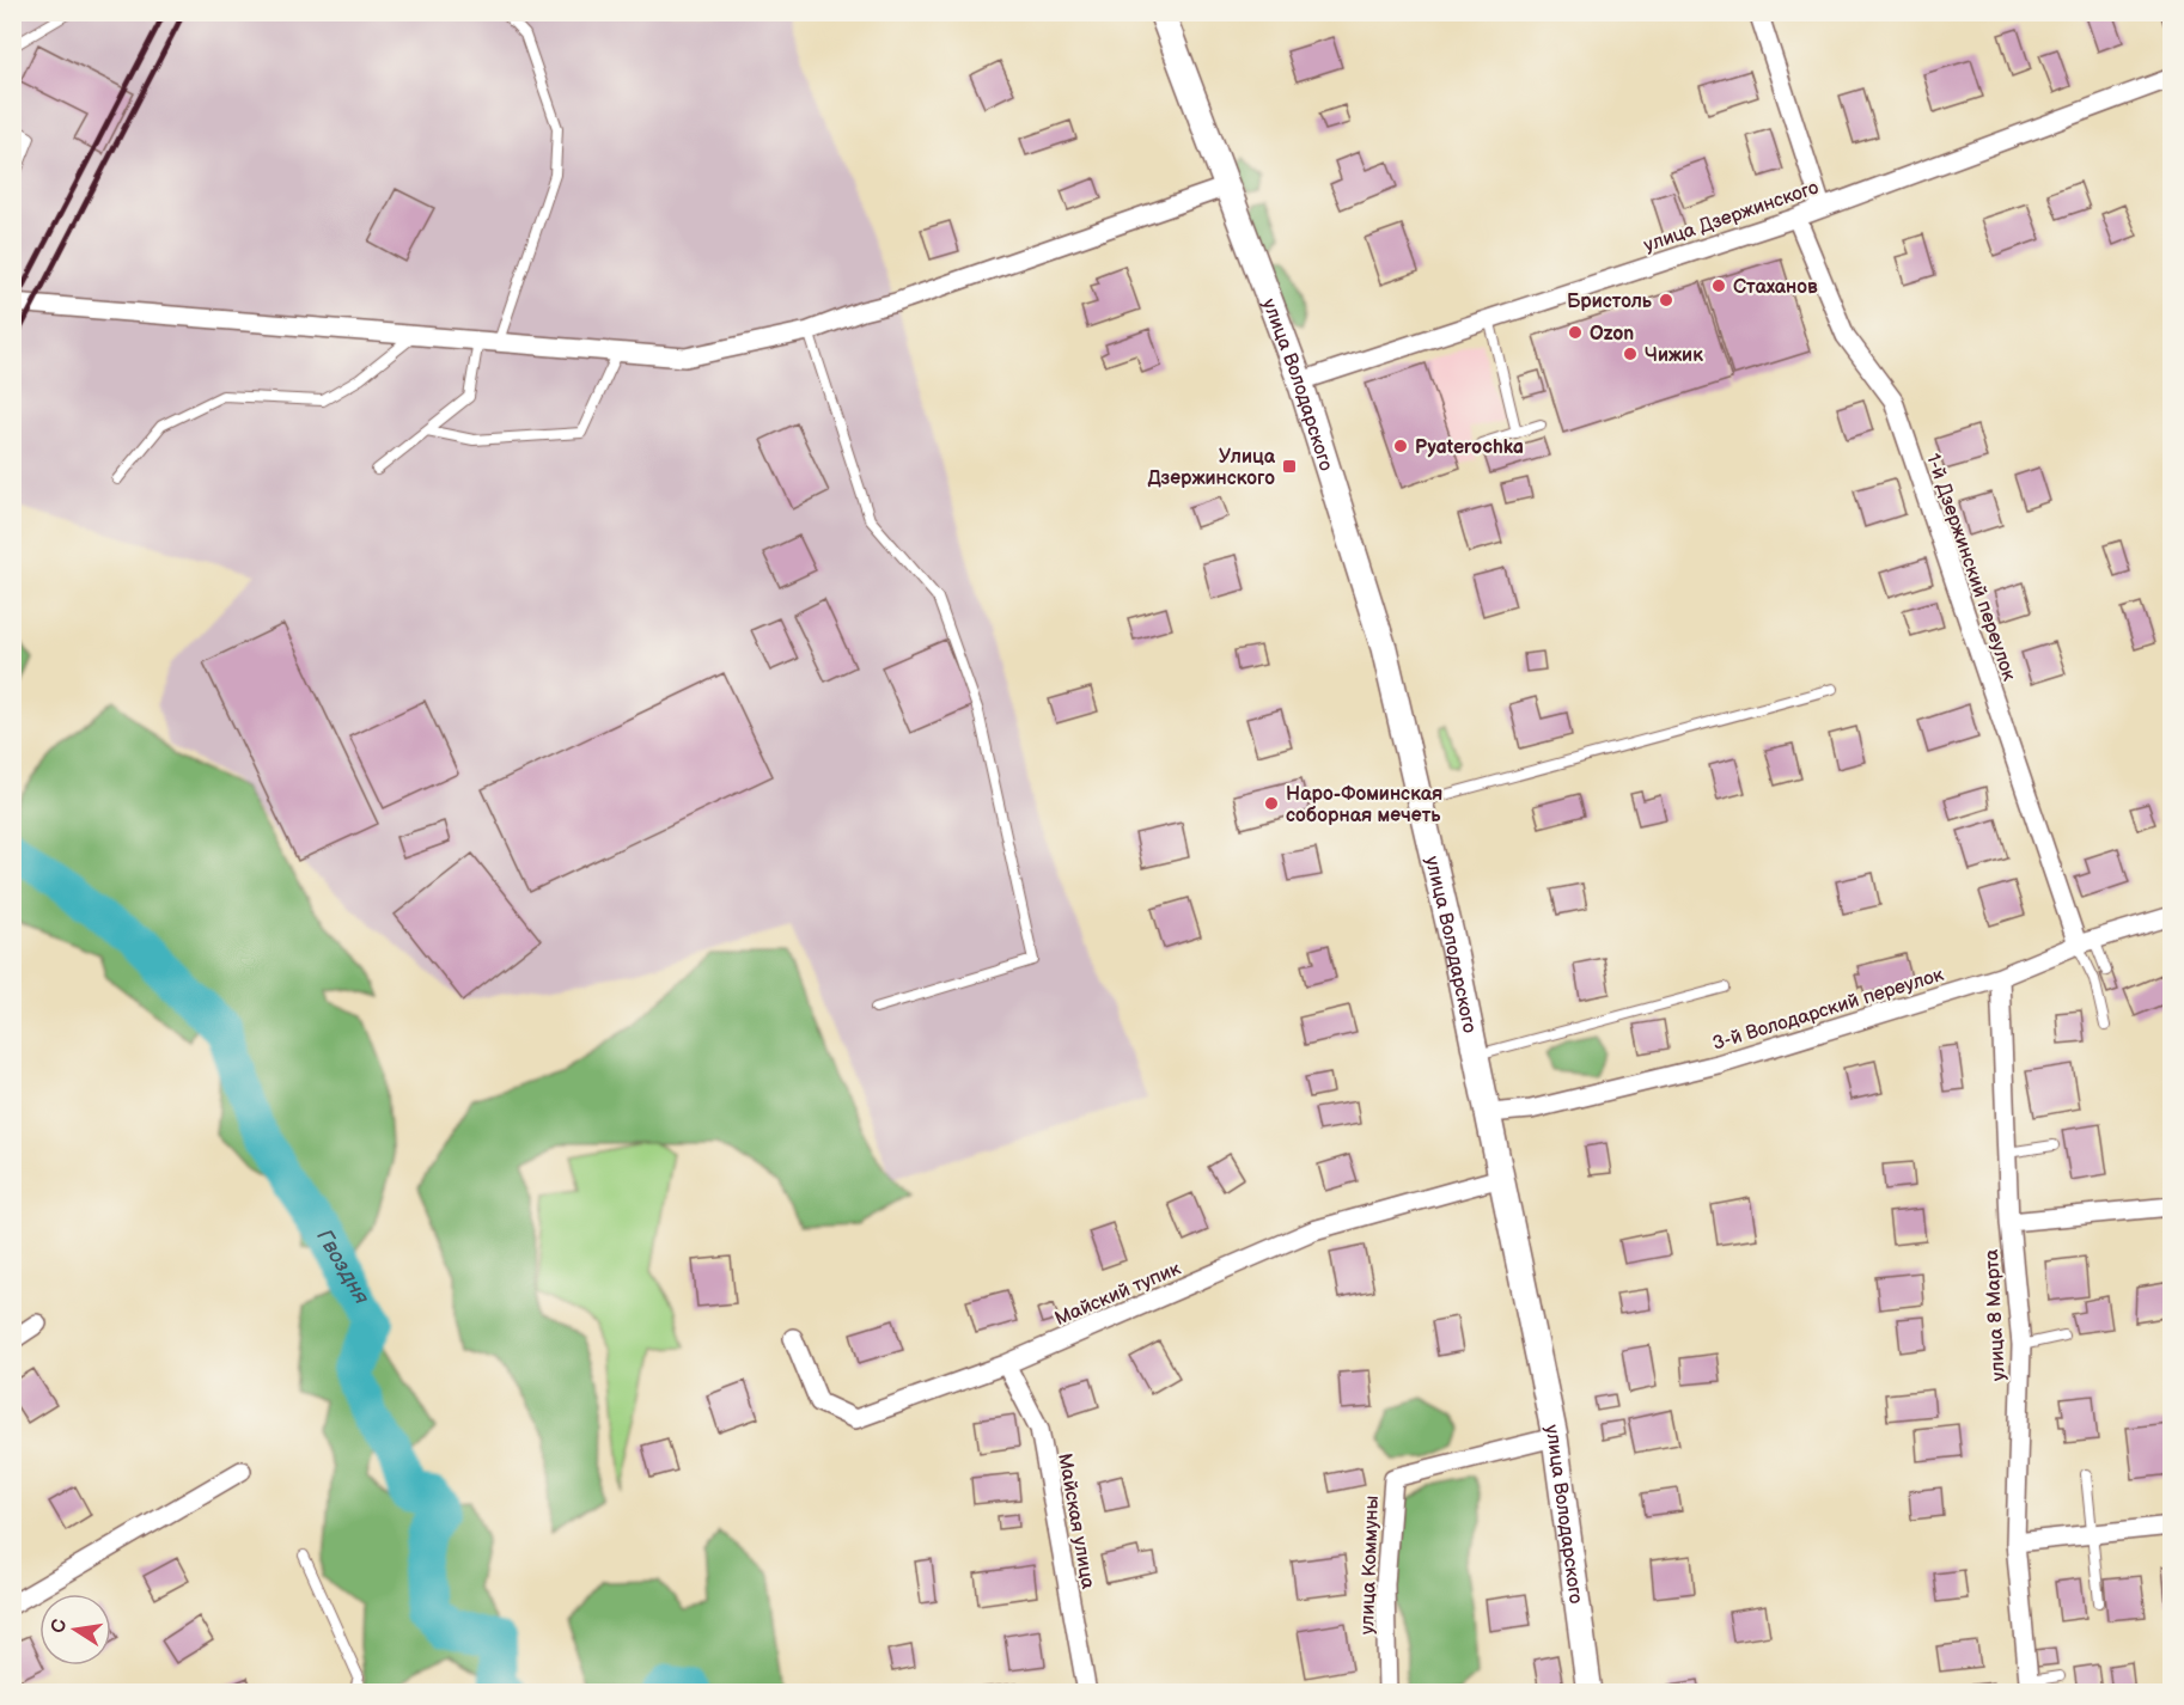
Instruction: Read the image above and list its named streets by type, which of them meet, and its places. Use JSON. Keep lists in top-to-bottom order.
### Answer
{
  "streets": {
    "main road": ["улица Володарского"],
    "street": [
      "улица Дзержинского",
      "1-й Дзержинский переулок",
      "3-й Володарский переулок",
      "Майский тупик",
      "улица 8 Марта",
      "Майская улица",
      "улица Коммуны"
    ]
  },
  "crossings": [
    ["улица Дзержинского", "улица Володарского"],
    ["улица Дзержинского", "1-й Дзержинский переулок"],
    ["улица Володарского", "3-й Володарский переулок"],
    ["улица Володарского", "Майский тупик"],
    ["улица Володарского", "улица Коммуны"],
    ["1-й Дзержинский переулок", "3-й Володарский переулок"],
    ["3-й Володарский переулок", "улица 8 Марта"],
    ["Майский тупик", "Майская улица"]
  ],
  "water": ["Гвоздня"],
  "places": {
    "other": [
      "Стаханов",
      "Бристоль",
      "Ozon",
      "Чижик",
      "Pyaterochka",
      "Наро-Фоминская соборная мечеть"
    ],
    "transit": ["Улица Дзержинского"]
  },
  "north": "left"
}
